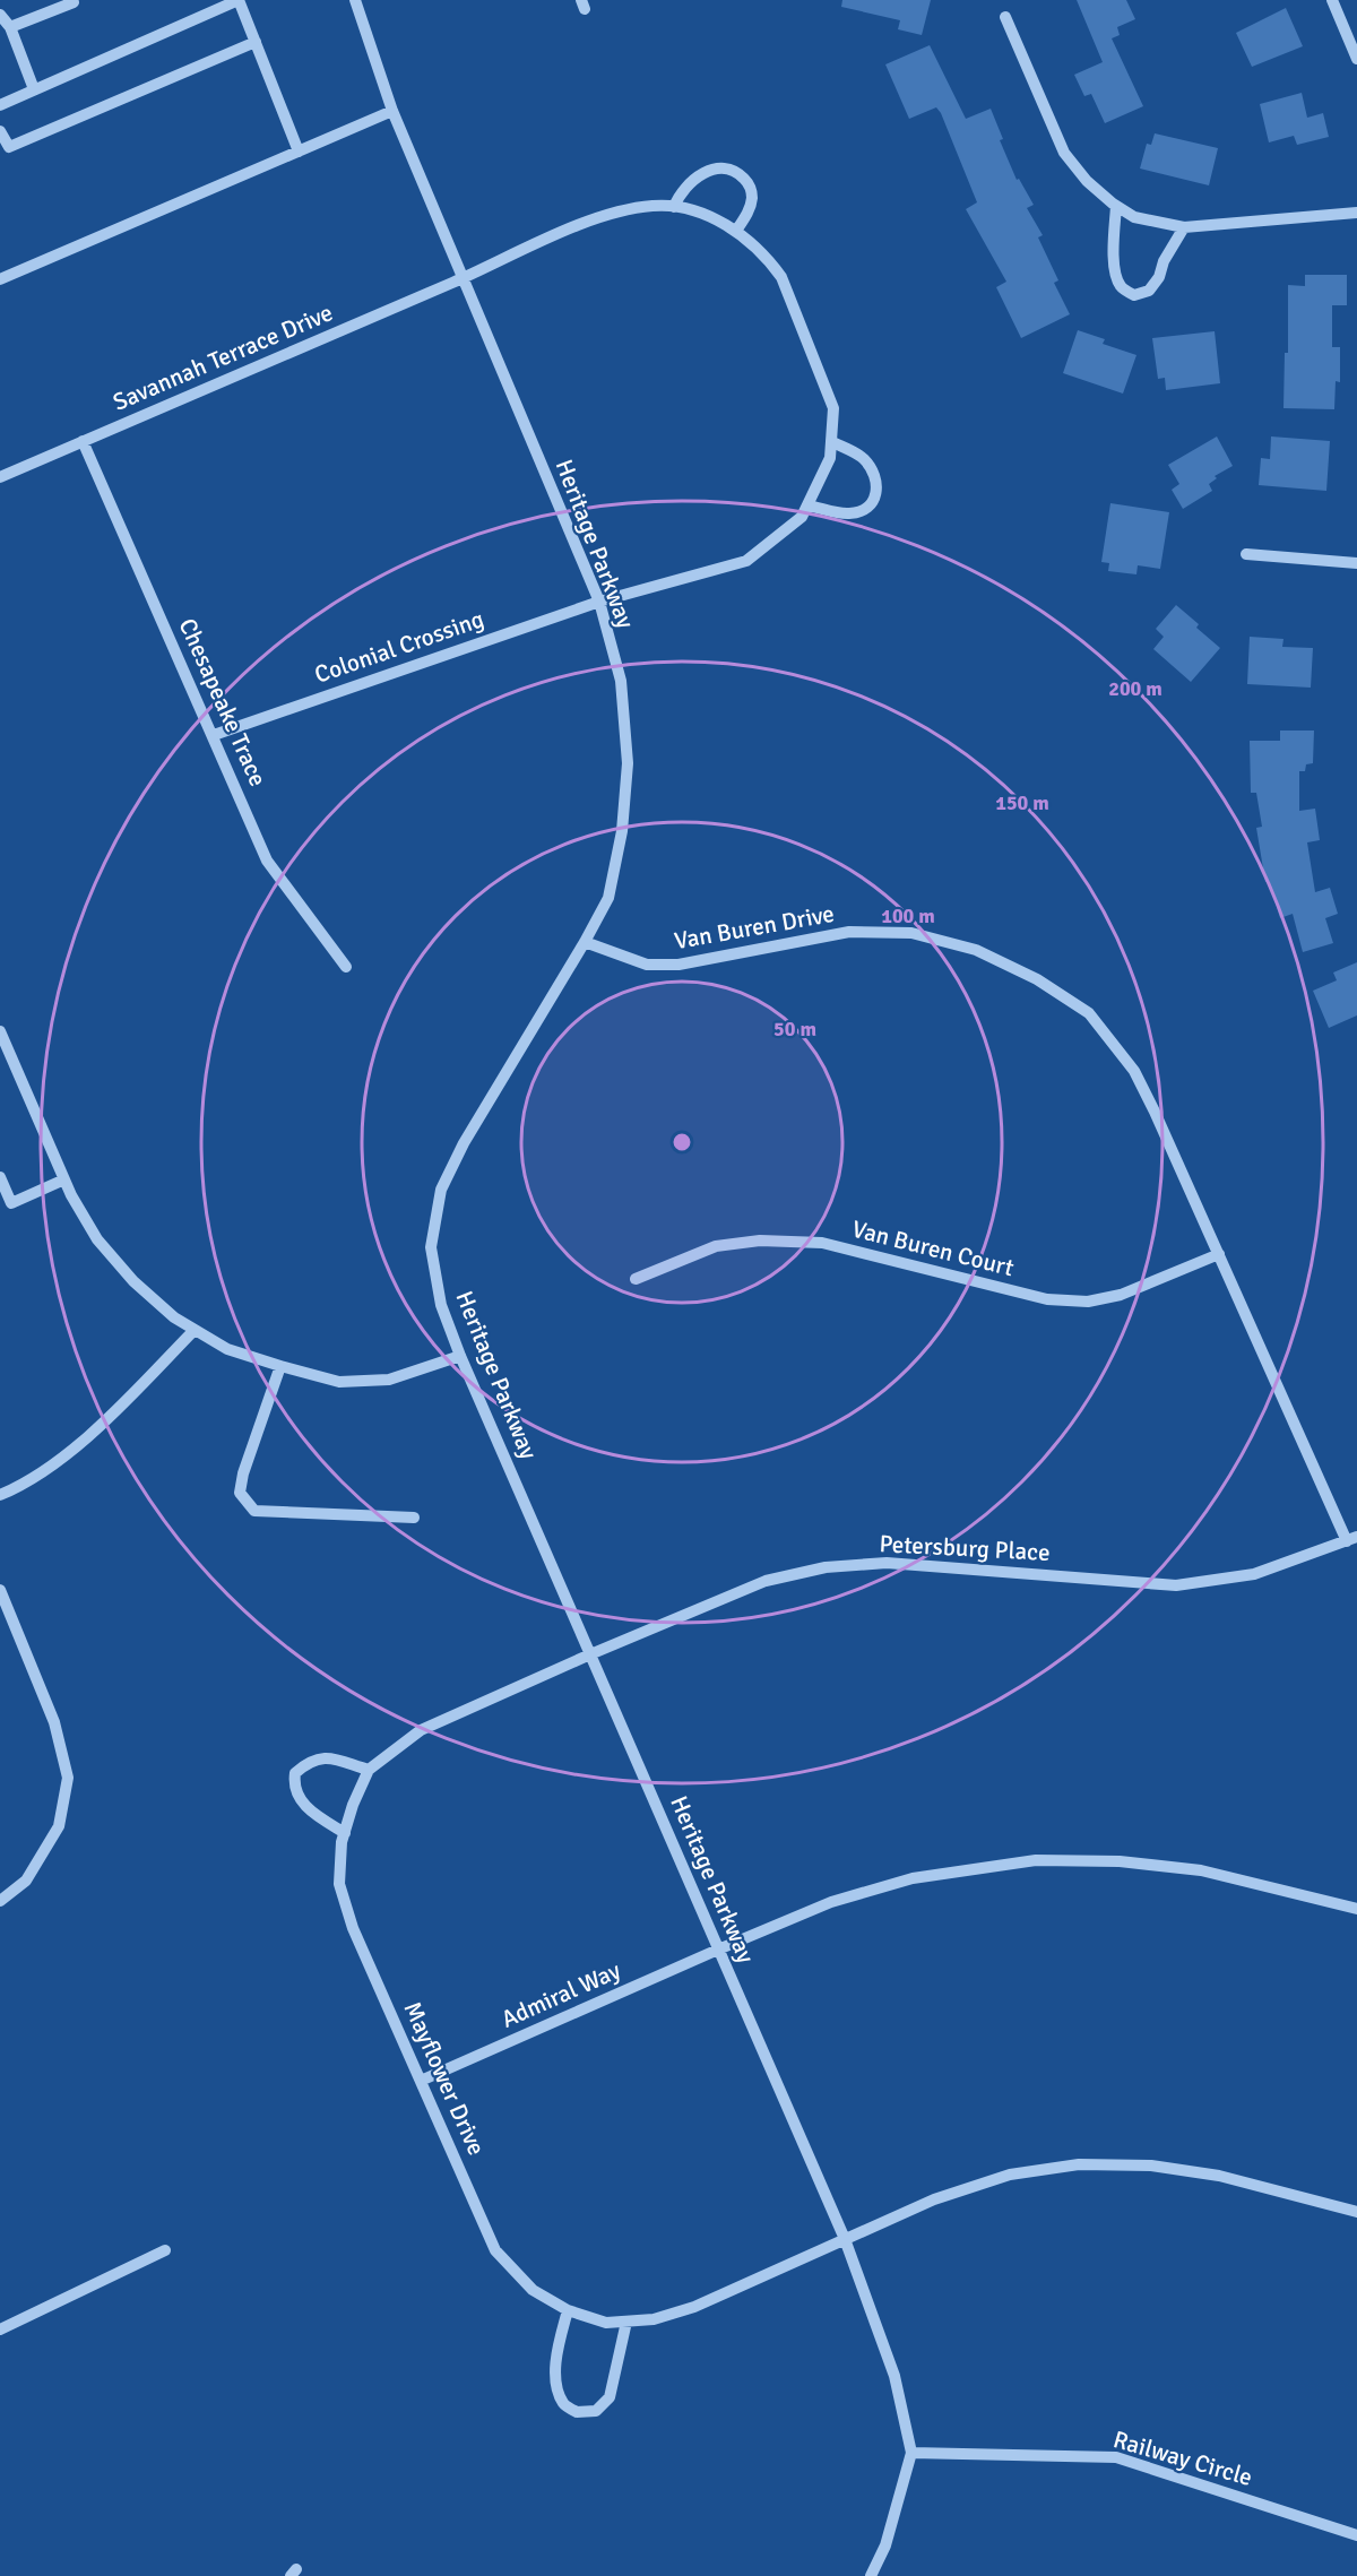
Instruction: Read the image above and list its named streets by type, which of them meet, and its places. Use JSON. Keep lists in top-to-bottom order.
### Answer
{
  "streets": {
    "street": [
      "Savannah Terrace Drive",
      "Heritage Parkway",
      "Colonial Crossing",
      "Chesapeake Trace",
      "Van Buren Drive",
      "Van Buren Court",
      "Petersburg Place",
      "Admiral Way",
      "Mayflower Drive",
      "Railway Circle"
    ]
  },
  "crossings": [
    ["Savannah Terrace Drive", "Heritage Parkway"],
    ["Savannah Terrace Drive", "Colonial Crossing"],
    ["Savannah Terrace Drive", "Chesapeake Trace"],
    ["Heritage Parkway", "Colonial Crossing"],
    ["Heritage Parkway", "Van Buren Drive"],
    ["Heritage Parkway", "Petersburg Place"],
    ["Heritage Parkway", "Admiral Way"],
    ["Heritage Parkway", "Mayflower Drive"],
    ["Heritage Parkway", "Railway Circle"],
    ["Colonial Crossing", "Chesapeake Trace"],
    ["Van Buren Drive", "Van Buren Court"],
    ["Van Buren Drive", "Petersburg Place"],
    ["Van Buren Court", "Petersburg Place"],
    ["Petersburg Place", "Mayflower Drive"],
    ["Admiral Way", "Mayflower Drive"]
  ],
  "rings": [
    "200 m",
    "150 m",
    "100 m",
    "50 m"
  ]
}
